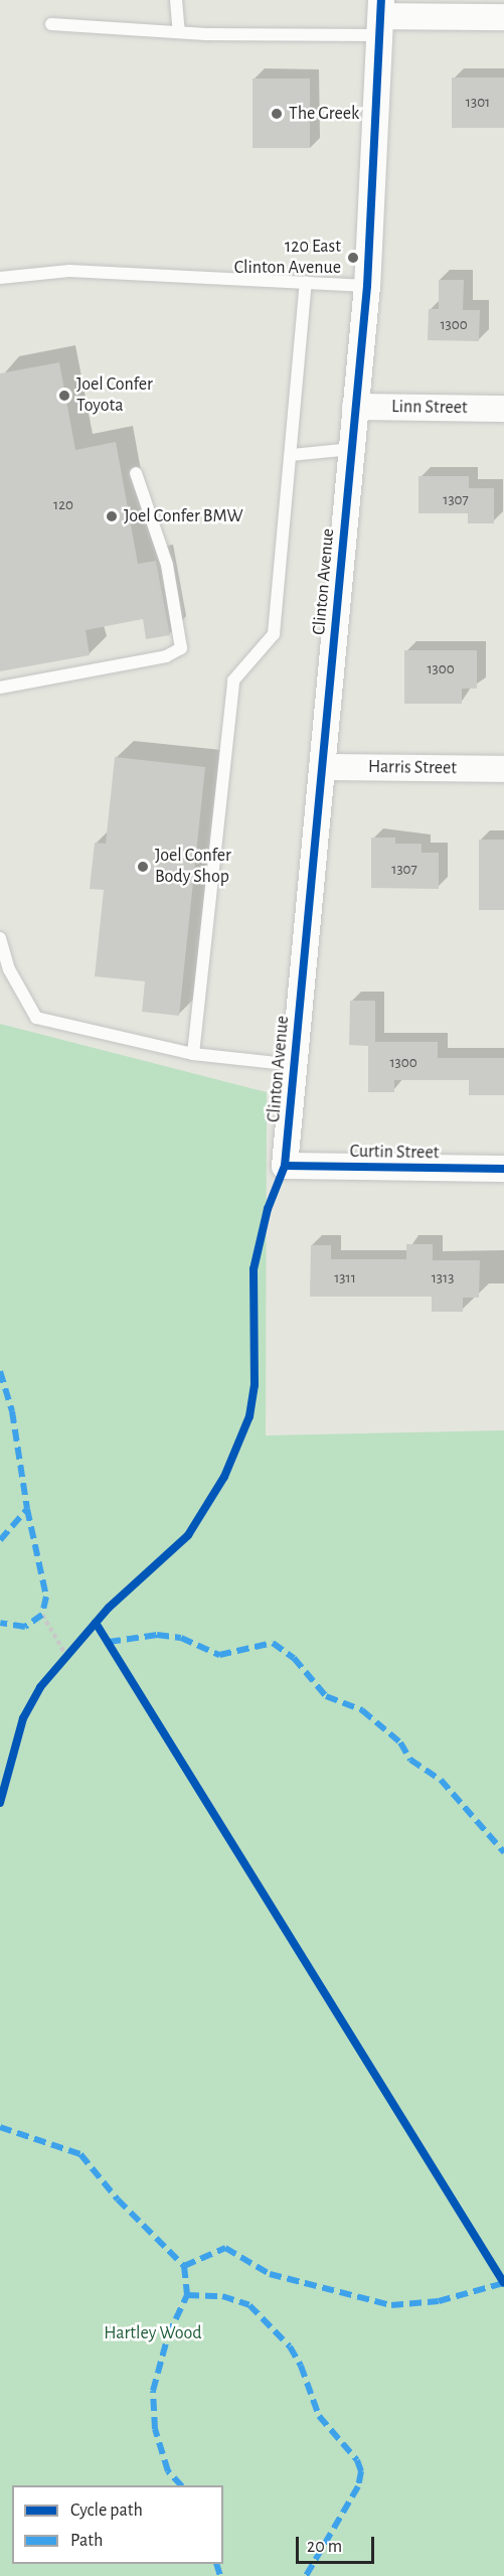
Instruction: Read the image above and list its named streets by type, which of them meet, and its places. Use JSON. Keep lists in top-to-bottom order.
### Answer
{
  "streets": {
    "street": [
      "Linn Street",
      "Clinton Avenue",
      "Harris Street",
      "Curtin Street"
    ]
  },
  "crossings": [
    ["Linn Street", "Clinton Avenue"],
    ["Clinton Avenue", "Harris Street"],
    ["Clinton Avenue", "Curtin Street"]
  ],
  "parks": ["Hartley Wood"],
  "places": [
    "The Greek",
    "120 East Clinton Avenue",
    "Joel Confer Toyota",
    "Joel Confer BMW",
    "Joel Confer Body Shop"
  ],
  "house_numbers": [
    "1301",
    "1300",
    "1307",
    "120",
    "1300",
    "1307",
    "1300",
    "1311",
    "1313"
  ],
  "legend": ["Cycle path", "Path"],
  "scale_bar": "20 m"
}
